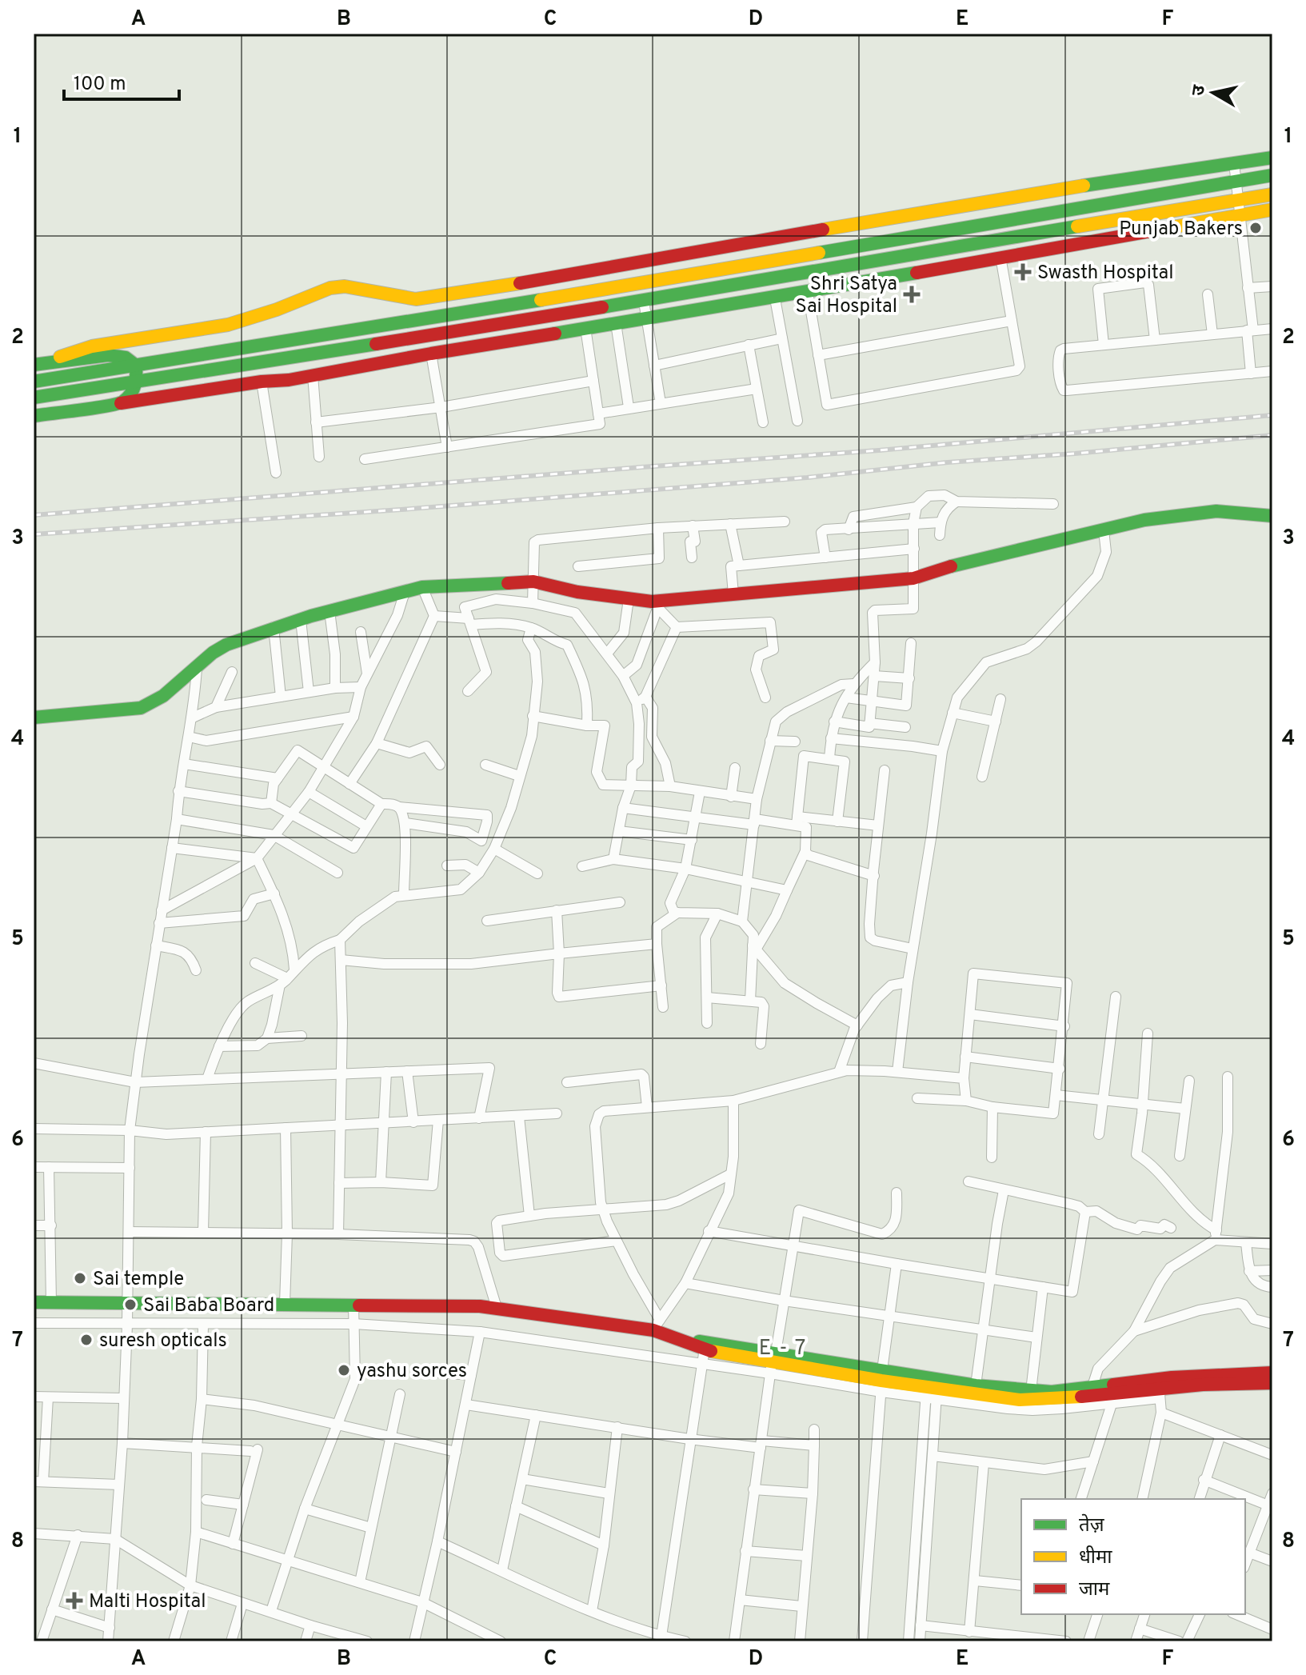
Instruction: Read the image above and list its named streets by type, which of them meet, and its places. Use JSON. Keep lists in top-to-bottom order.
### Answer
{
  "districts": ["E - 7"],
  "places": {
    "other": [
      "Punjab Bakers",
      "Sai temple",
      "Sai Baba Board",
      "suresh opticals",
      "yashu sorces"
    ],
    "health": ["Swasth Hospital", "Shri Satya Sai Hospital", "Malti Hospital"]
  },
  "legend": ["तेज़", "धीमा", "जाम"],
  "scale_bar": "100 m",
  "north": "left",
  "grid": {
    "columns": [
      "A",
      "B",
      "C",
      "D",
      "E",
      "F"
    ],
    "rows": [
      "1",
      "2",
      "3",
      "4",
      "5",
      "6",
      "7",
      "8"
    ]
  }
}
